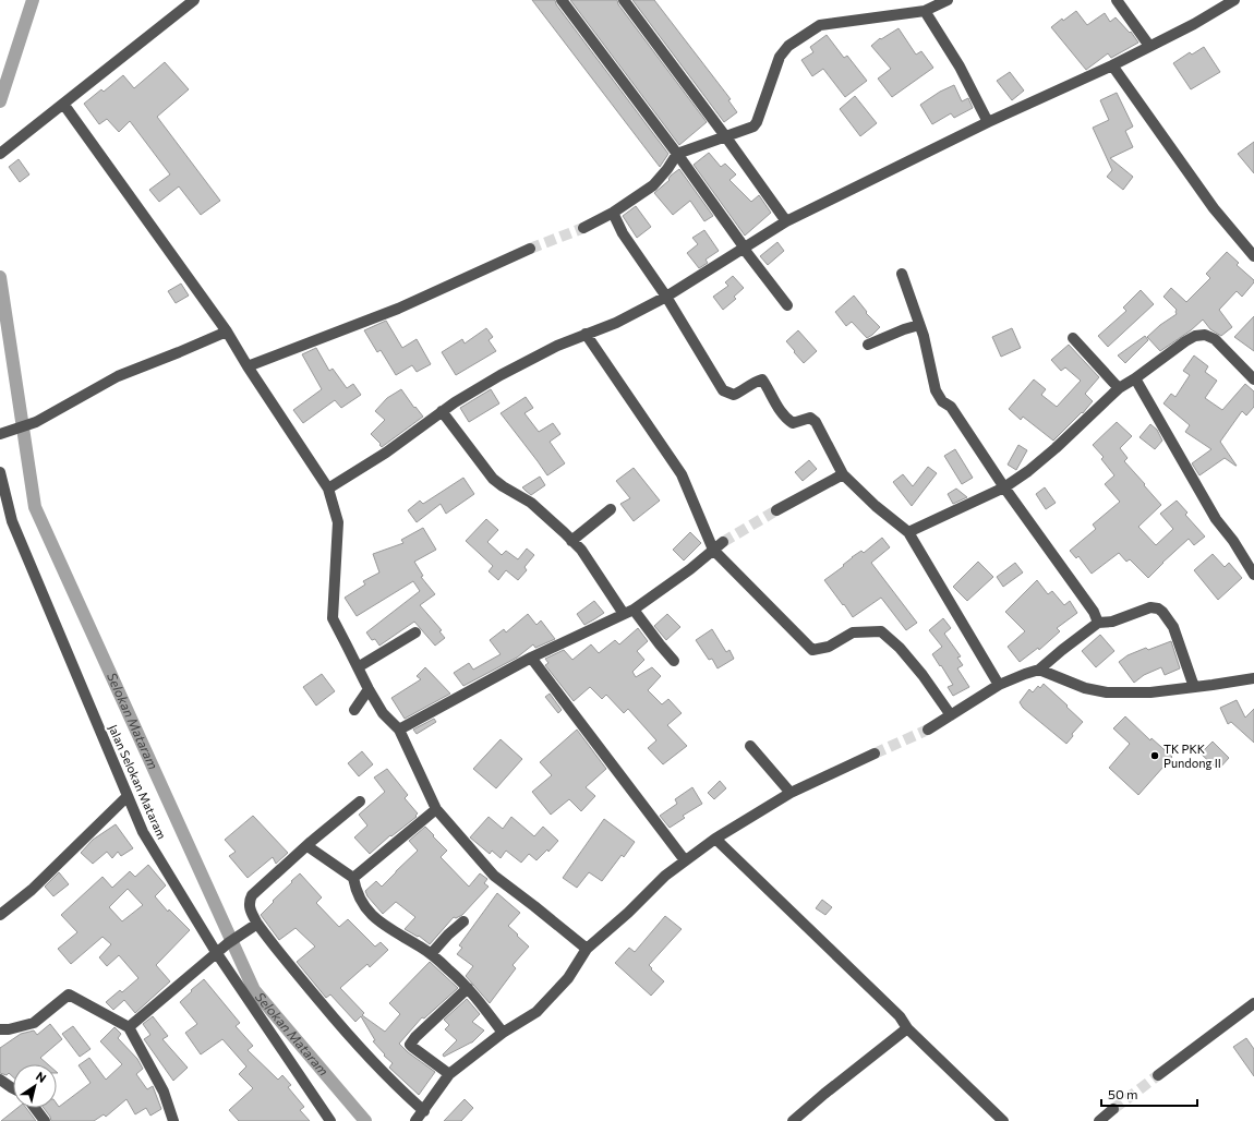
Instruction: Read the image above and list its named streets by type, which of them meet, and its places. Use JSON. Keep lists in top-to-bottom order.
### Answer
{
  "streets": {
    "street": ["Jalan Selokan Mataram"]
  },
  "water": ["Selokan Mataram"],
  "places": ["TK PKK Pundong II"],
  "scale_bar": "50 m",
  "north": "top right"
}
